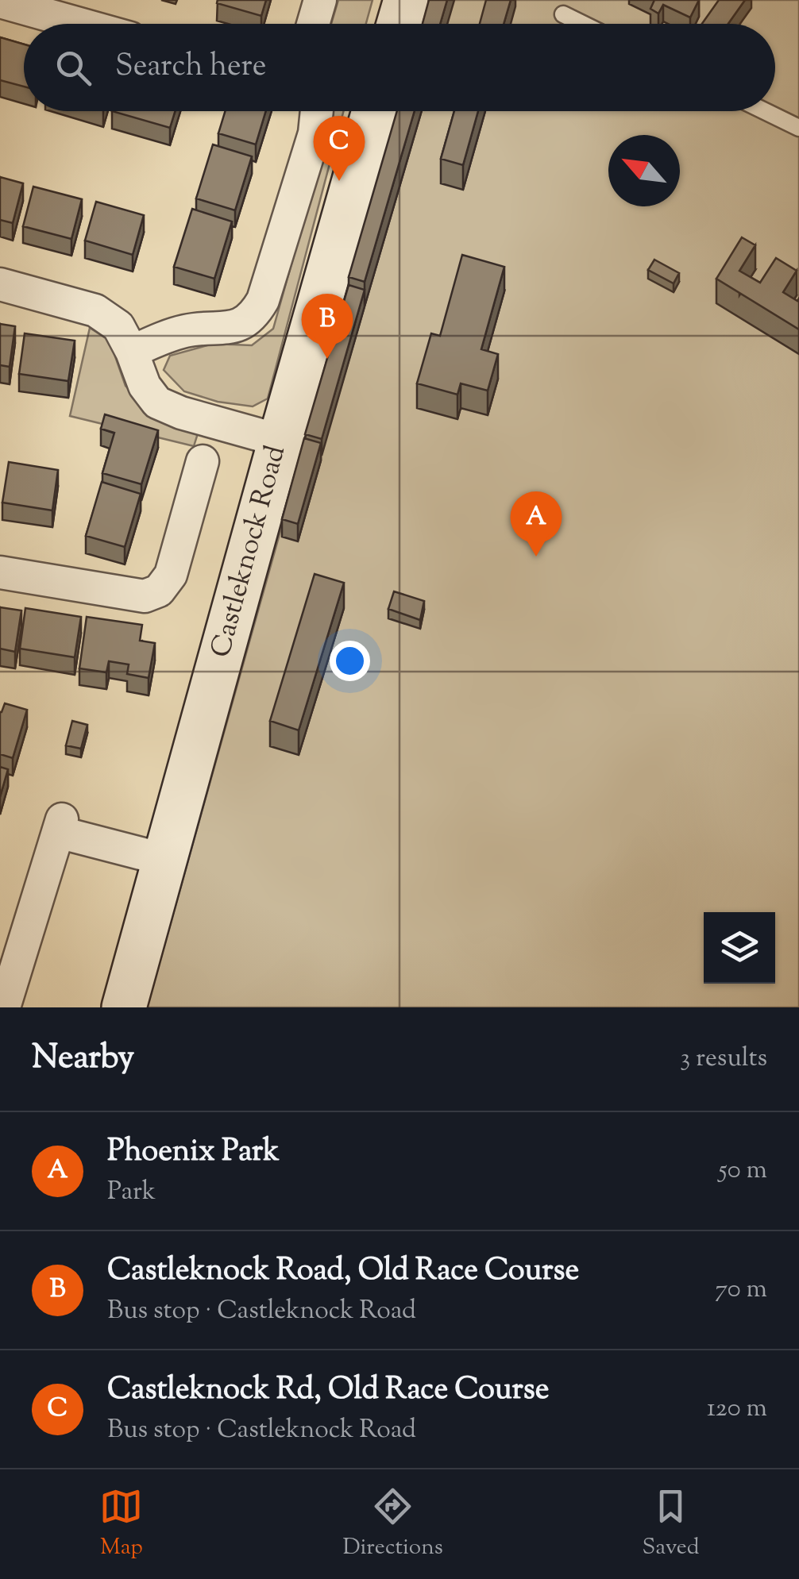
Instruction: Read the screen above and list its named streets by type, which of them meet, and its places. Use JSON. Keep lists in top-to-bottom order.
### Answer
{
  "streets": {
    "main road": ["Castleknock Road"]
  },
  "north": "top left",
  "page": {
    "search": "Search here",
    "pins": ["C", "B", "A"],
    "heading": ["Nearby", "3 results"],
    "list": [
      {
        "mark": "A",
        "name": "Phoenix Park",
        "note": "Park",
        "value": "50 m"
      },
      {
        "mark": "B",
        "name": "Castleknock Road, Old Race Course",
        "note": "Bus stop · Castleknock Road",
        "value": "70 m"
      },
      {
        "mark": "C",
        "name": "Castleknock Rd, Old Race Course",
        "note": "Bus stop · Castleknock Road",
        "value": "120 m"
      }
    ],
    "nav": ["Map", "Directions", "Saved"]
  }
}
